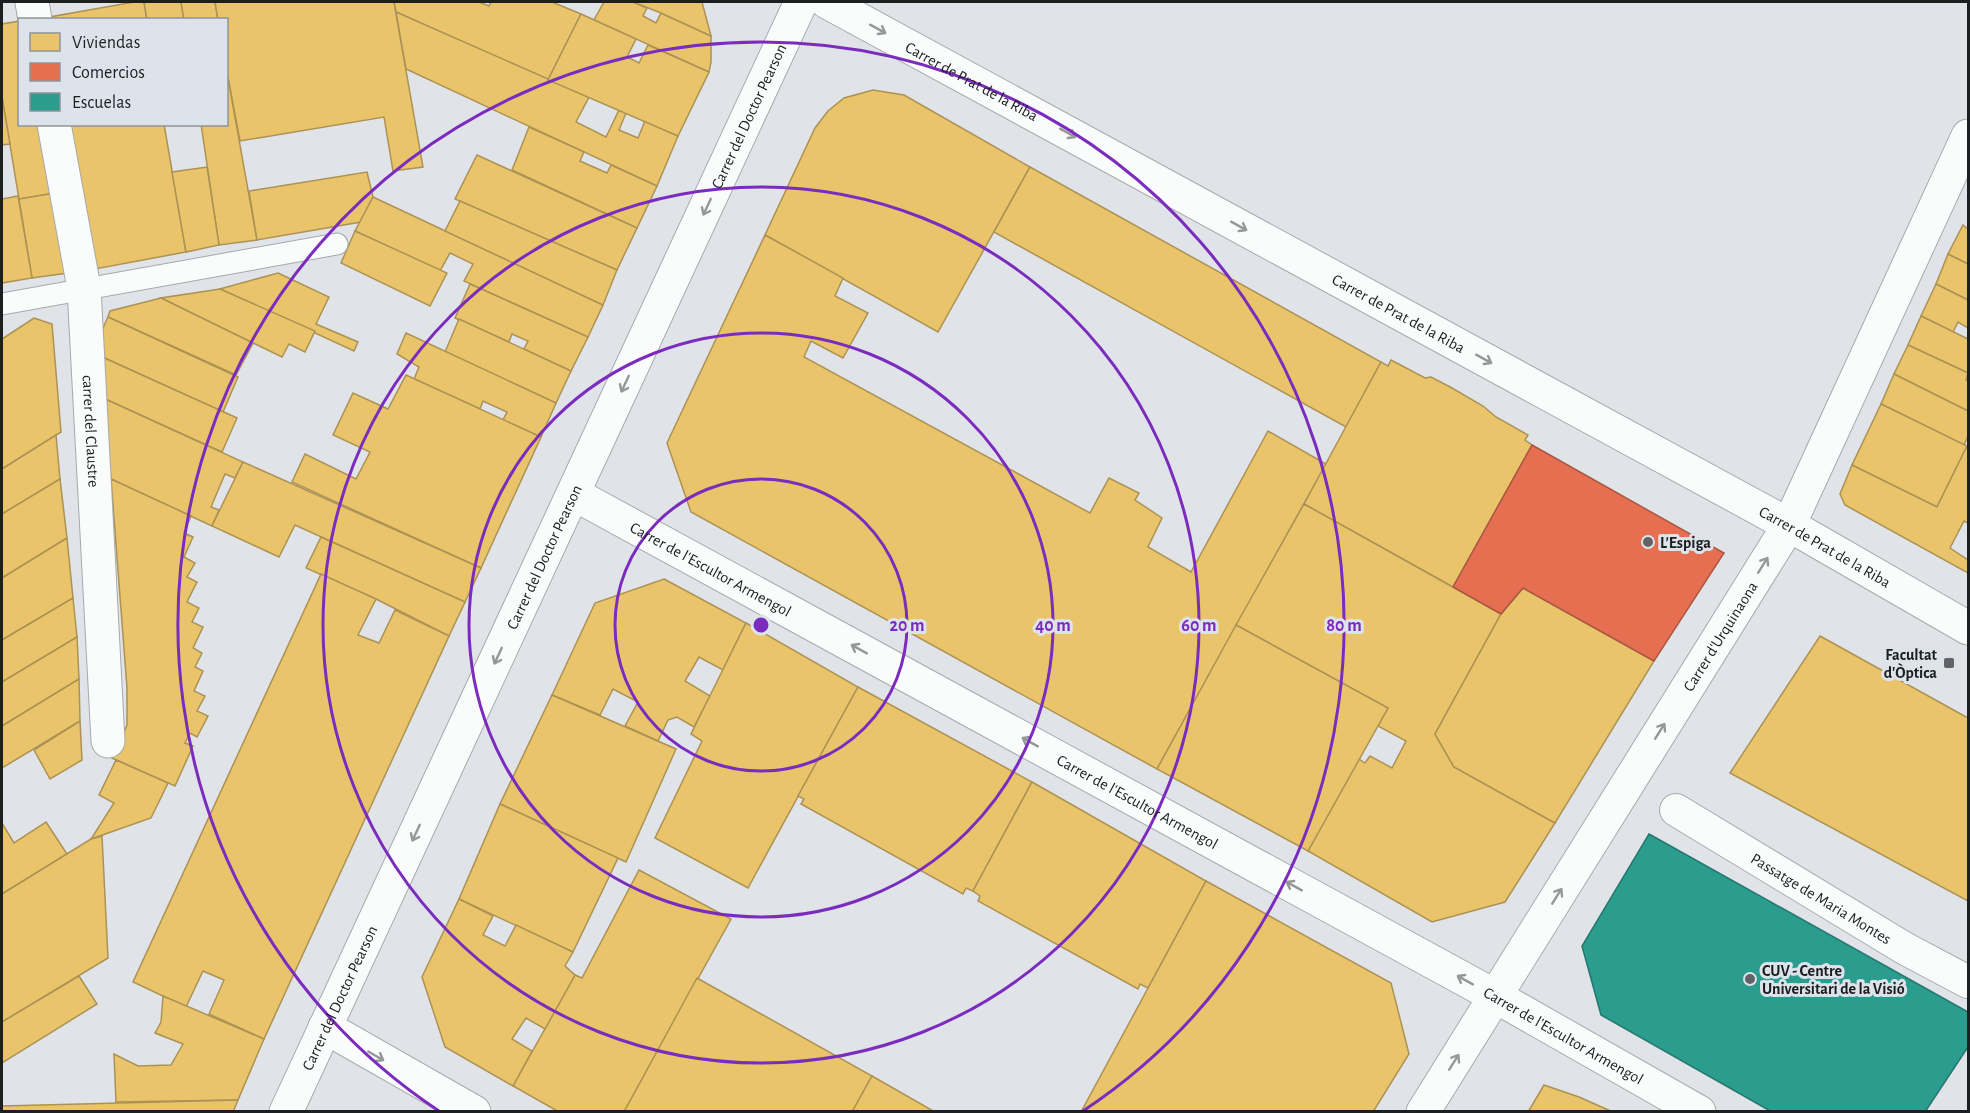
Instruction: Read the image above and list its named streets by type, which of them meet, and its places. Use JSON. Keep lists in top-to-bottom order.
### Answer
{
  "streets": {
    "street": [
      "Carrer de Prat de la Riba",
      "Carrer del Doctor Pearson",
      "carrer del Claustre",
      "Carrer de l'Escultor Armengol",
      "Carrer d'Urquinaona",
      "Passatge de Maria Montes"
    ]
  },
  "crossings": [
    ["Carrer de Prat de la Riba", "Carrer d'Urquinaona"],
    ["Carrer del Doctor Pearson", "Carrer de l'Escultor Armengol"],
    ["Carrer de l'Escultor Armengol", "Carrer d'Urquinaona"]
  ],
  "one_way": [
    "Carrer de Prat de la Riba",
    "Carrer del Doctor Pearson",
    "Carrer de l'Escultor Armengol",
    "Carrer d'Urquinaona"
  ],
  "places": {
    "other": ["L’Espiga", "CUV - Centre Universitari de la Visió"],
    "transit": ["Facultat d'Òptica"]
  },
  "legend": ["Viviendas", "Comercios", "Escuelas"],
  "rings": [
    "20 m",
    "40 m",
    "60 m",
    "80 m"
  ]
}
